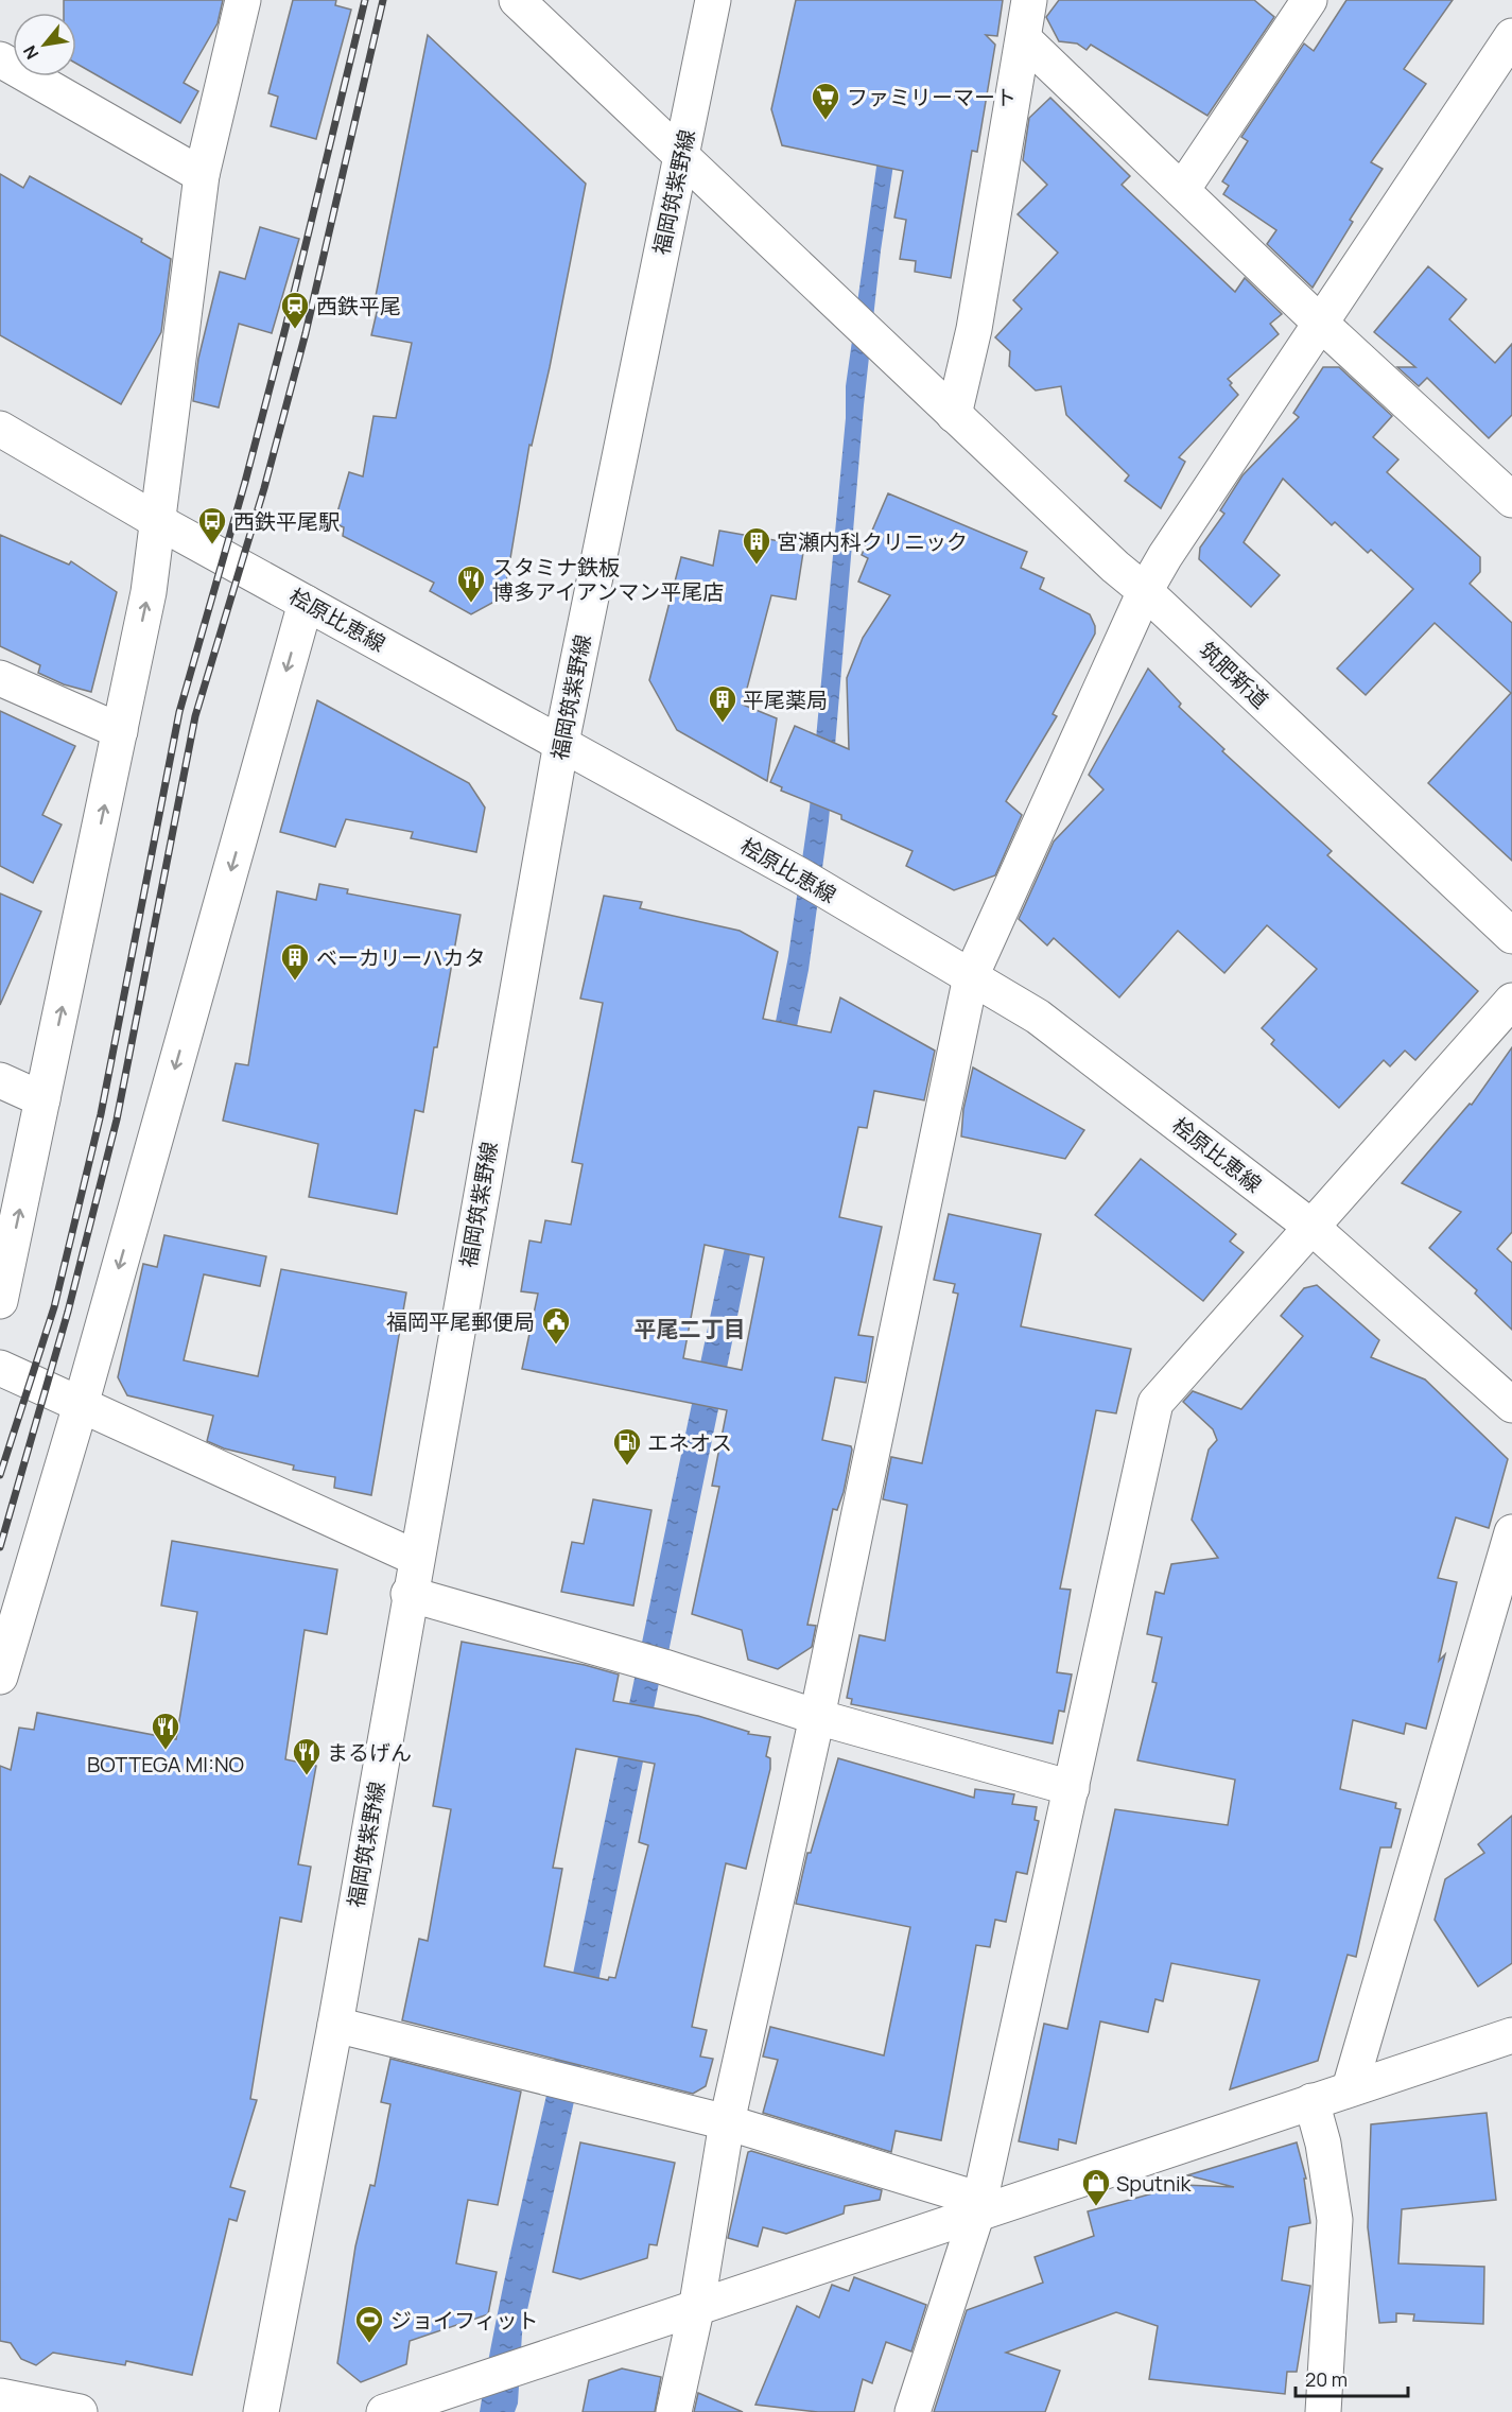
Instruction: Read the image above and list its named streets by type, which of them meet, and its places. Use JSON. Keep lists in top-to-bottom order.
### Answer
{
  "streets": {
    "street": ["福岡筑紫野線", "桧原比恵線", "筑肥新道"]
  },
  "crossings": [
    ["福岡筑紫野線", "桧原比恵線"],
    ["福岡筑紫野線", "筑肥新道"]
  ],
  "districts": ["平尾二丁目"],
  "places": {
    "supermarket": ["ファミリーマート"],
    "station": ["西鉄平尾"],
    "bus stop": ["西鉄平尾駅"],
    "building": ["宮瀬内科クリニック", "平尾薬局", "ベーカリーハカタ"],
    "restaurant": ["スタミナ鉄板 博多アイアンマン平尾店", "BOTTEGA MI:NO", "まるげん"],
    "public building": ["福岡平尾郵便局"],
    "fuel station": ["エネオス"],
    "shop": ["Sputnik"],
    "sports": ["ジョイフィット"]
  },
  "scale_bar": "20 m",
  "north": "bottom left"
}
